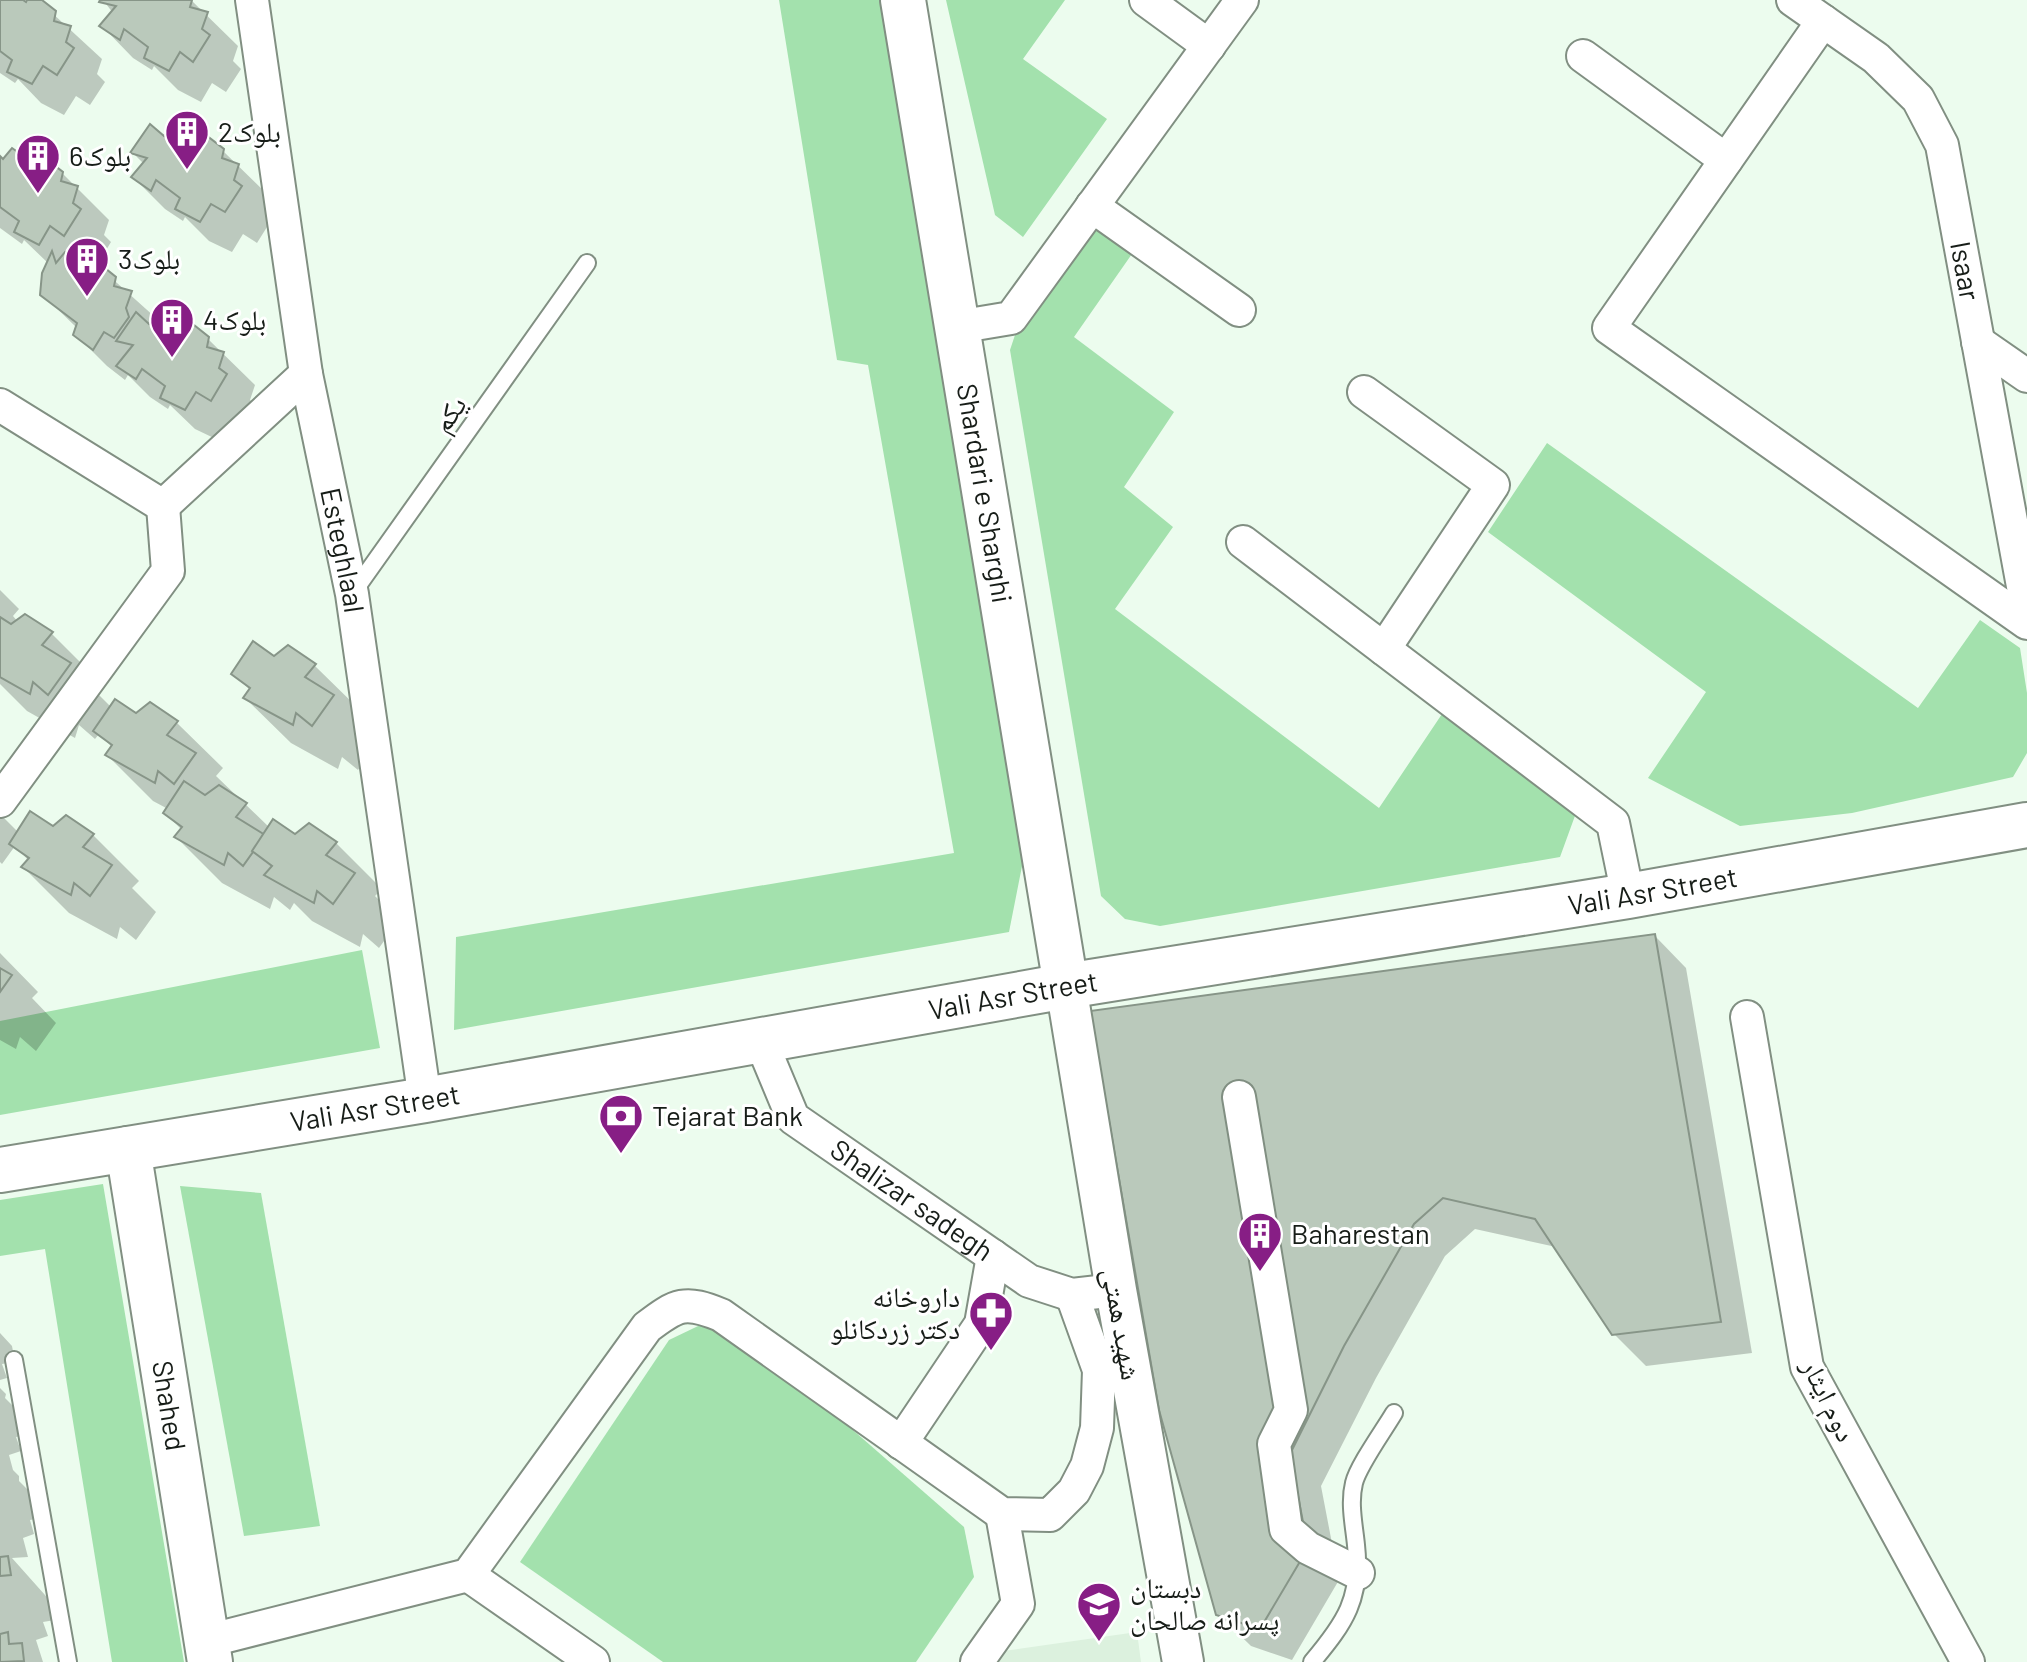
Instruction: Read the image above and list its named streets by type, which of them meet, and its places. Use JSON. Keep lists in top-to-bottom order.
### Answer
{
  "streets": {
    "main road": ["Shardari e Sharghi", "Vali Asr Street", "Shahed"],
    "street": [
      "Isaar",
      "Esteghlaal",
      "Shalizar sadegh",
      "شهید همتی",
      "دوم ایثار"
    ],
    "lane": ["یکم"]
  },
  "crossings": [
    ["یکم", "Esteghlaal"],
    ["Shardari e Sharghi", "Vali Asr Street"],
    ["Shardari e Sharghi", "شهید همتی"],
    ["Esteghlaal", "Vali Asr Street"],
    ["Vali Asr Street", "Shalizar sadegh"],
    ["Vali Asr Street", "شهید همتی"],
    ["Vali Asr Street", "Shahed"],
    ["Shalizar sadegh", "شهید همتی"]
  ],
  "places": {
    "building": [
      "بلوک2",
      "بلوک6",
      "بلوک3",
      "بلوک4",
      "Baharestan"
    ],
    "bank": ["Tejarat Bank"],
    "pharmacy": ["داروخانه دکتر زردکانلو"],
    "school or university": ["دبستان پسرانه صالحان"]
  }
}
